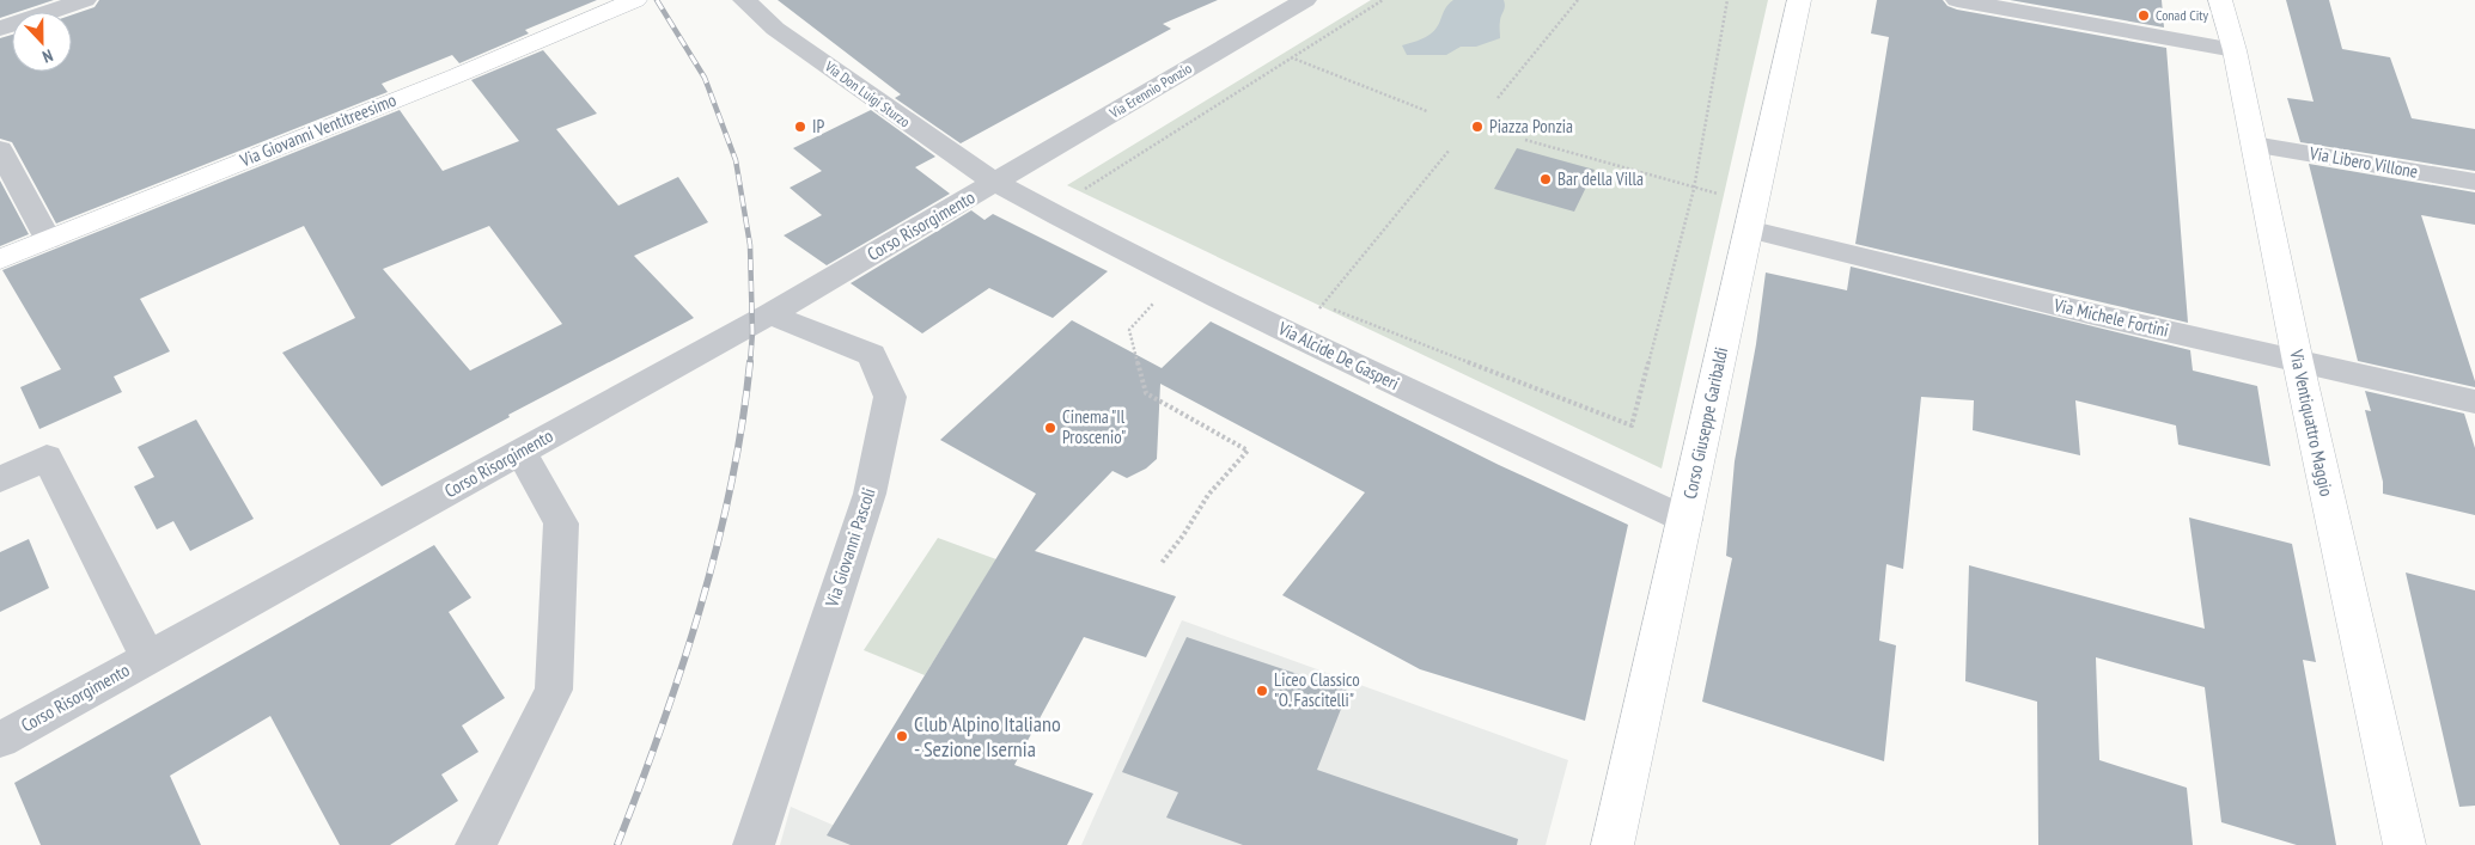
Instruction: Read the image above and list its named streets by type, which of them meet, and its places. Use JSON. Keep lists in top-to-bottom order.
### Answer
{
  "streets": {
    "main road": ["Via Giovanni Ventitreesimo", "Corso Giuseppe Garibaldi", "Via Ventiquattro Maggio"],
    "street": [
      "Via Erennio Ponzio",
      "Via Don Luigi Sturzo",
      "Via Libero Villone",
      "Corso Risorgimento",
      "Via Michele Fortini",
      "Via Alcide De Gasperi",
      "Via Giovanni Pascoli"
    ]
  },
  "crossings": [
    ["Via Erennio Ponzio", "Via Don Luigi Sturzo"],
    ["Via Erennio Ponzio", "Corso Risorgimento"],
    ["Via Erennio Ponzio", "Via Alcide De Gasperi"],
    ["Via Don Luigi Sturzo", "Corso Risorgimento"],
    ["Via Don Luigi Sturzo", "Via Alcide De Gasperi"],
    ["Via Libero Villone", "Via Ventiquattro Maggio"],
    ["Corso Risorgimento", "Via Alcide De Gasperi"],
    ["Corso Risorgimento", "Via Giovanni Pascoli"],
    ["Via Michele Fortini", "Corso Giuseppe Garibaldi"],
    ["Via Michele Fortini", "Via Ventiquattro Maggio"],
    ["Via Alcide De Gasperi", "Corso Giuseppe Garibaldi"]
  ],
  "places": [
    "Conad City",
    "IP",
    "Piazza Ponzia",
    "Bar della Villa",
    "Cinema \"Il Proscenio\"",
    "Liceo Classico \"O. Fascitelli\"",
    "Club Alpino Italiano - Sezione Isernia"
  ],
  "north": "bottom"
}
